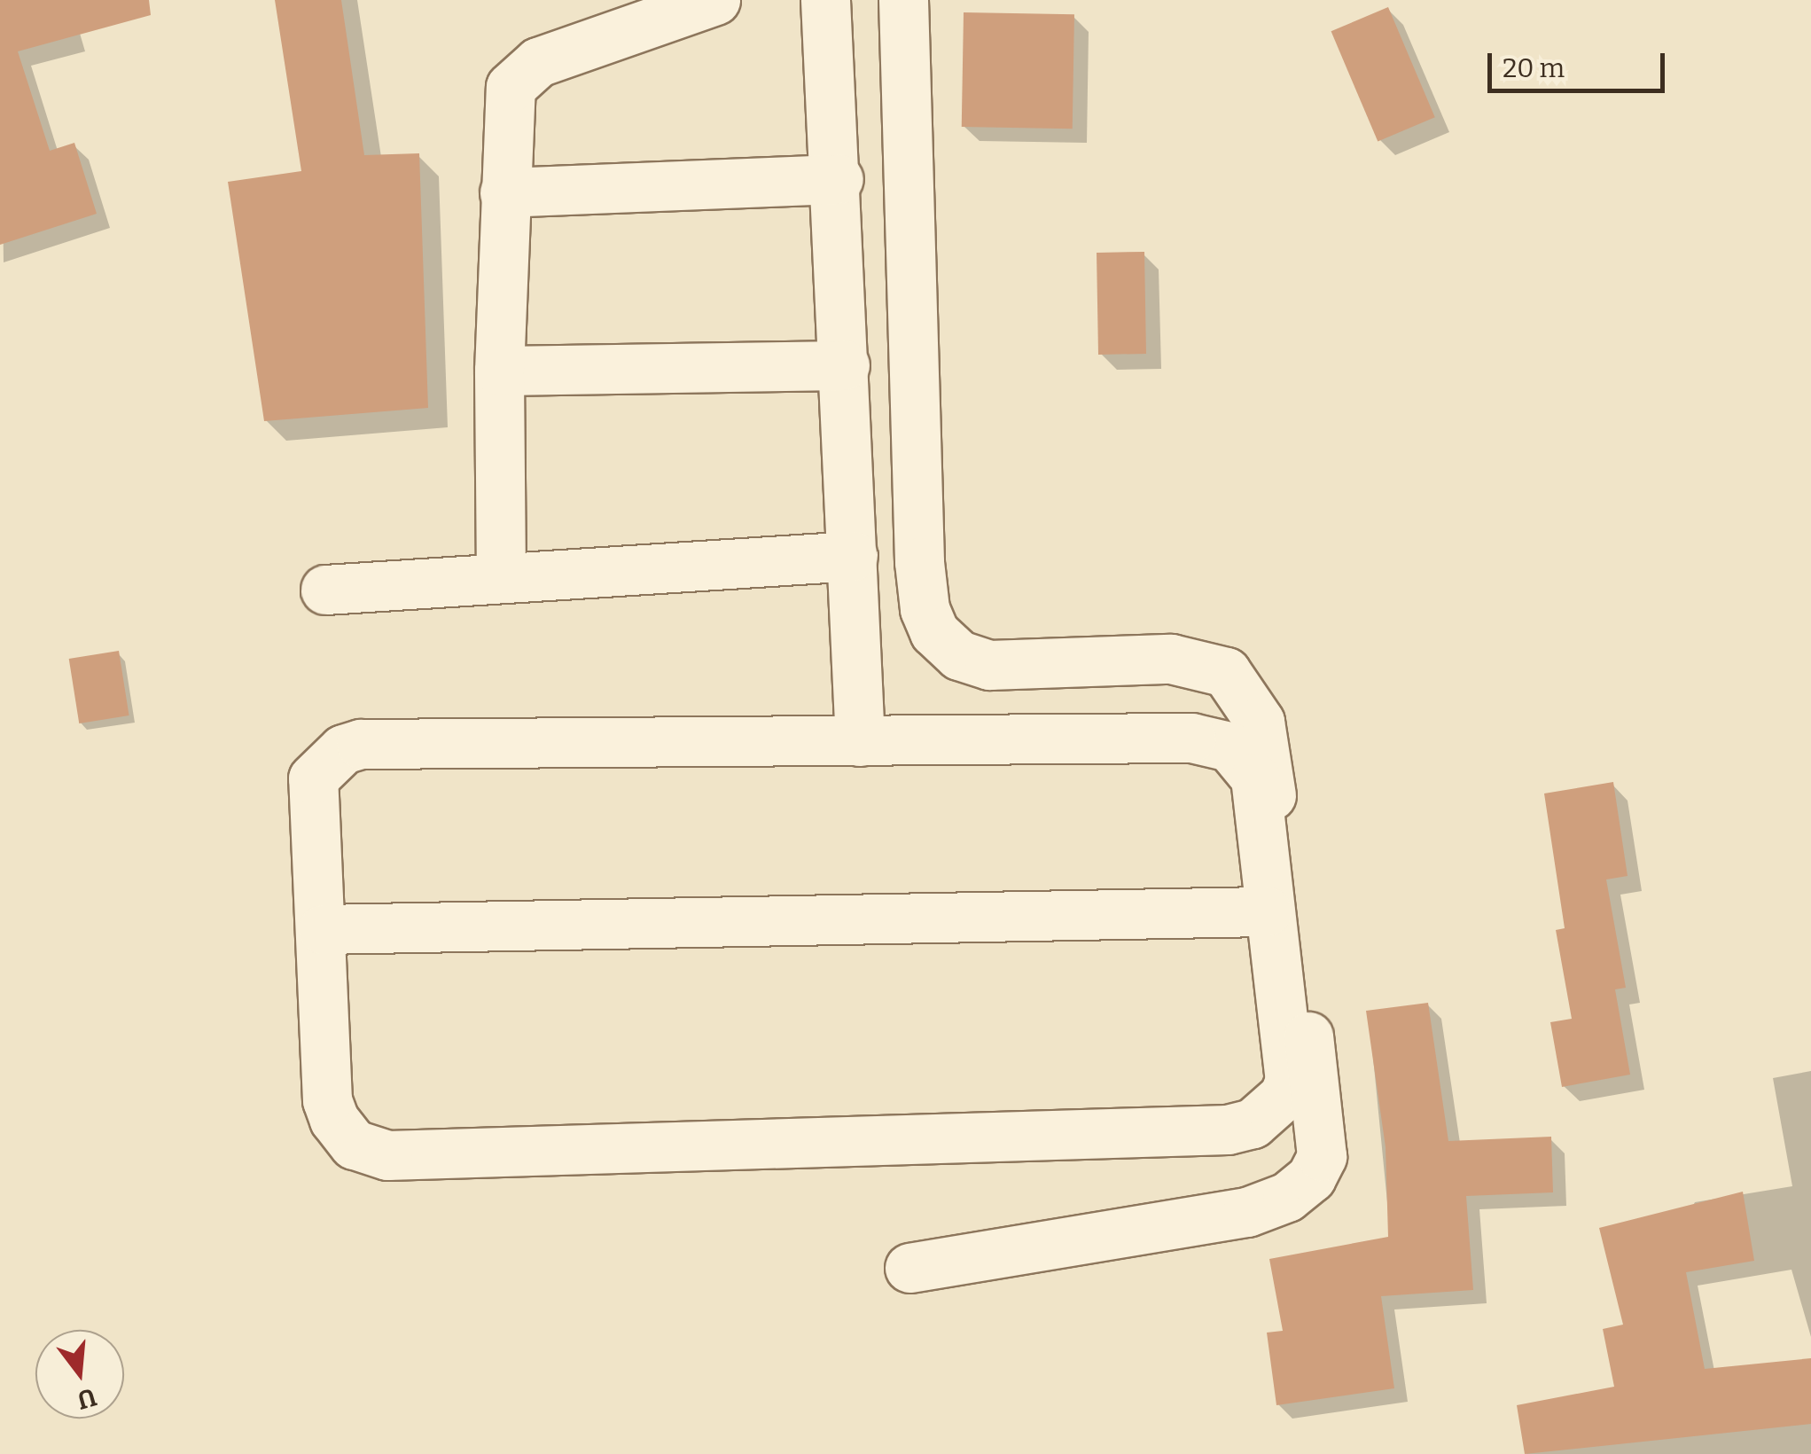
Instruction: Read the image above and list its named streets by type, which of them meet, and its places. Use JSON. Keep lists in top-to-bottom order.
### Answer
{
  "scale_bar": "20 m",
  "north": "bottom"
}
